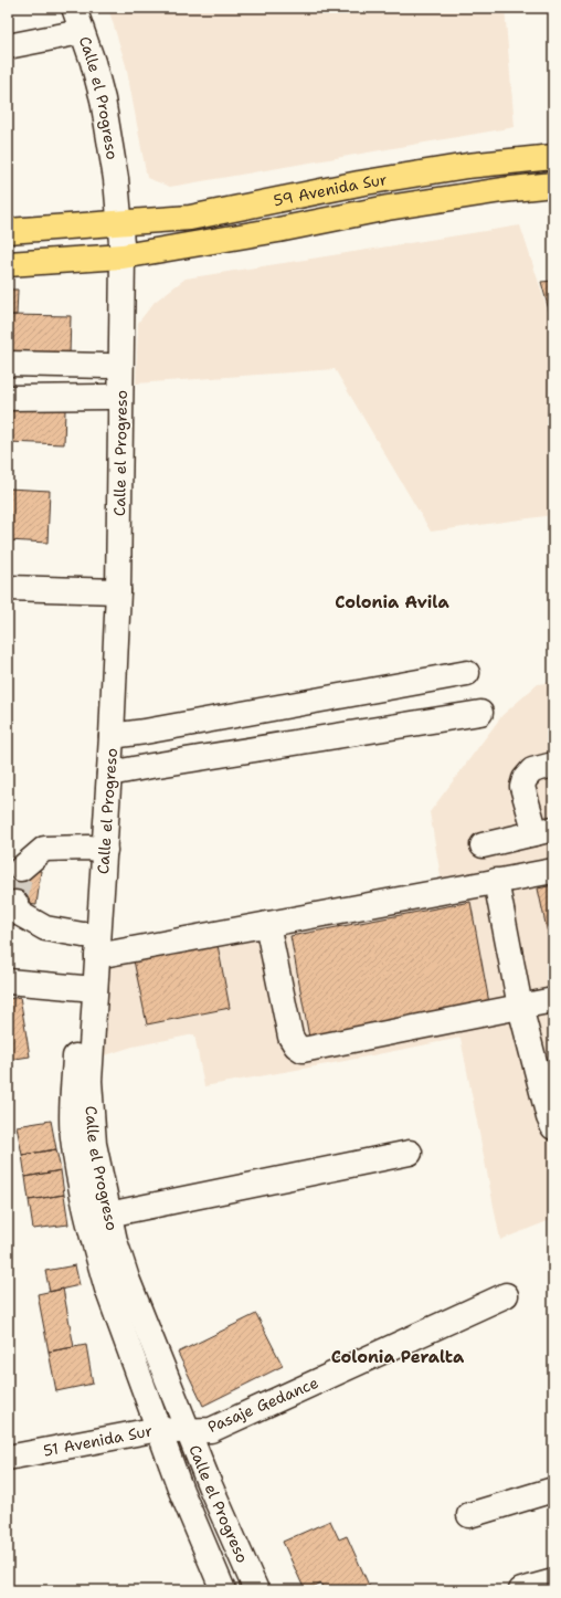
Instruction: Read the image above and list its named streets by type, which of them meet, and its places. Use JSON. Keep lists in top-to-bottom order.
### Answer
{
  "streets": {
    "main road": ["59 Avenida Sur"],
    "street": ["Calle el Progreso", "Pasaje Gedance", "51 Avenida Sur"]
  },
  "crossings": [
    ["Calle el Progreso", "59 Avenida Sur"],
    ["Calle el Progreso", "Pasaje Gedance"],
    ["Calle el Progreso", "51 Avenida Sur"],
    ["Pasaje Gedance", "51 Avenida Sur"]
  ],
  "districts": ["Colonia Avila", "Colonia Peralta"]
}
